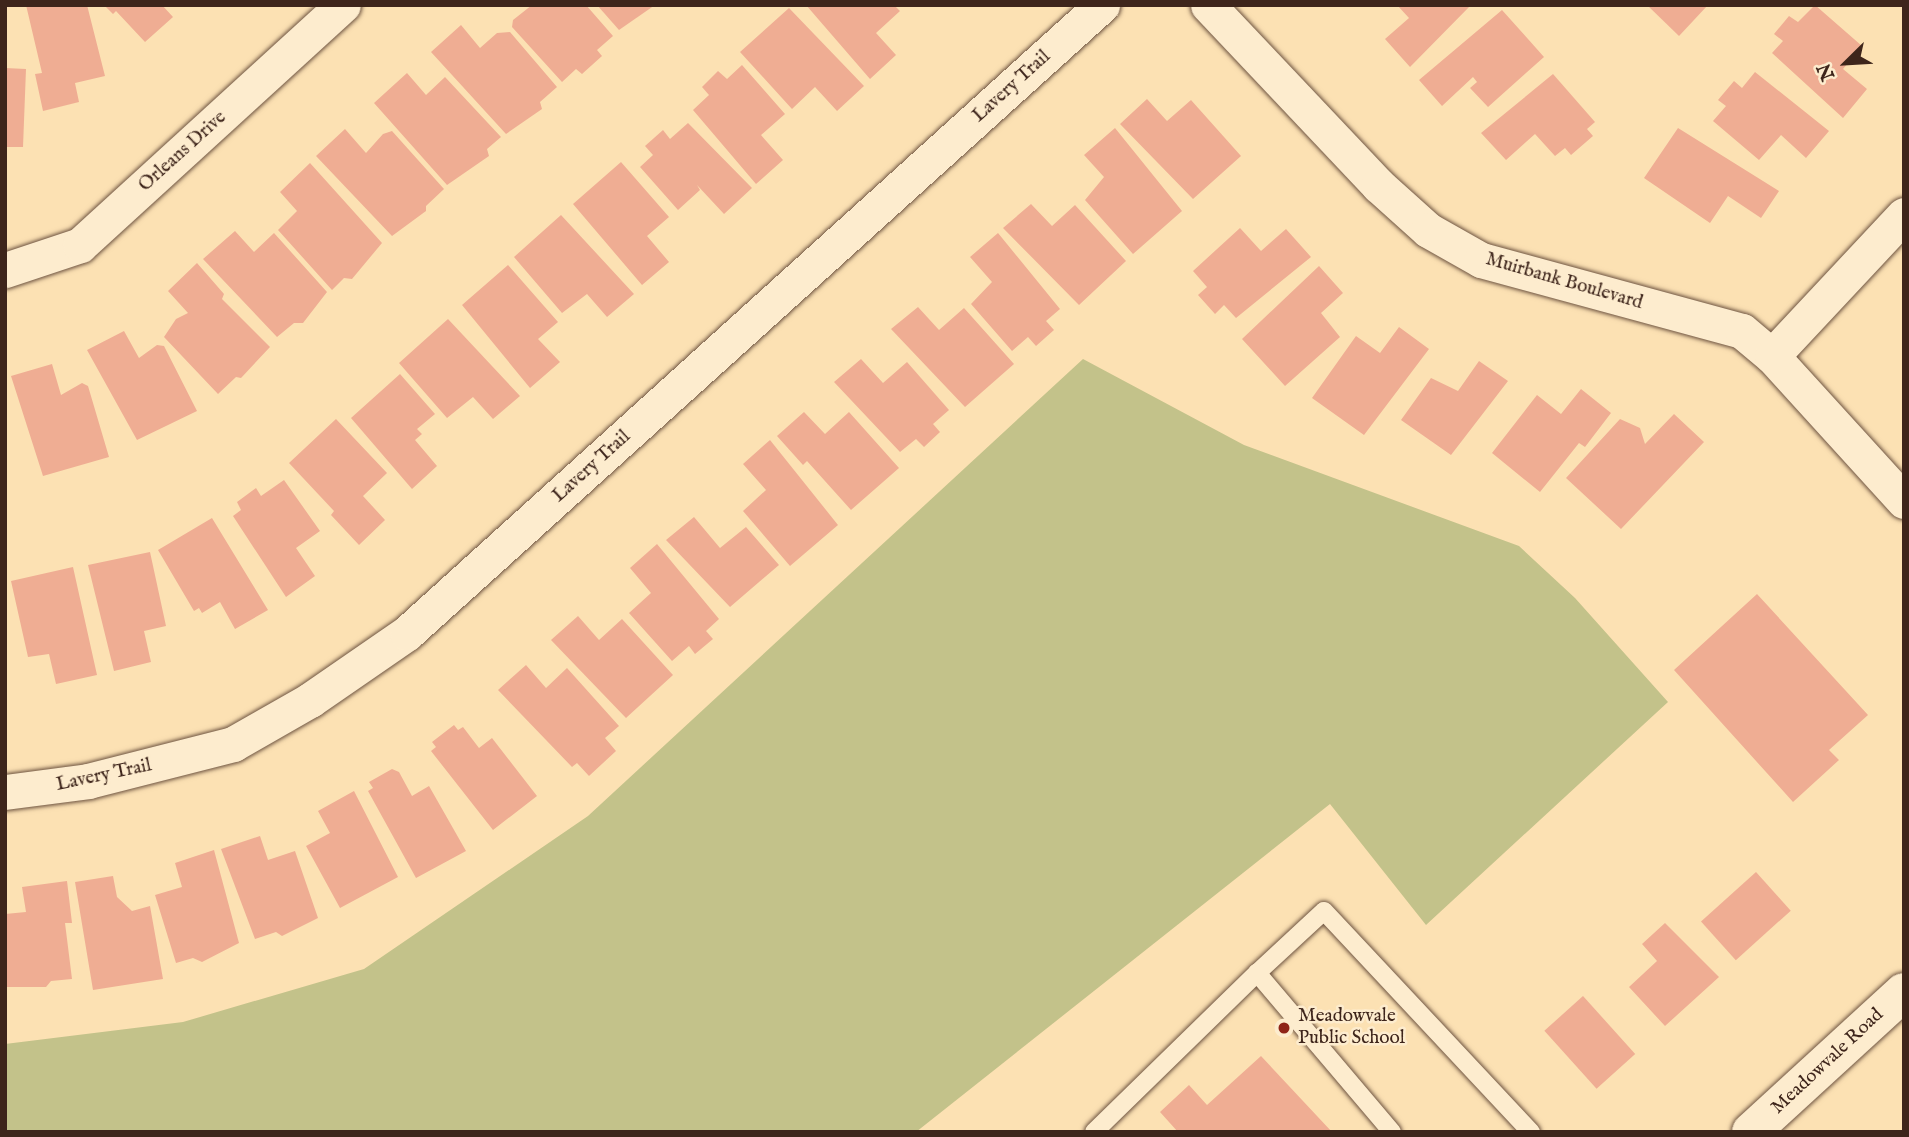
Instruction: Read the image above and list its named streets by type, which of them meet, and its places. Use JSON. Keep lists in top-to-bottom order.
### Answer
{
  "streets": {
    "main road": ["Meadowvale Road"],
    "street": ["Lavery Trail", "Orleans Drive", "Muirbank Boulevard"]
  },
  "places": ["Meadowvale Public School"],
  "north": "bottom left"
}
